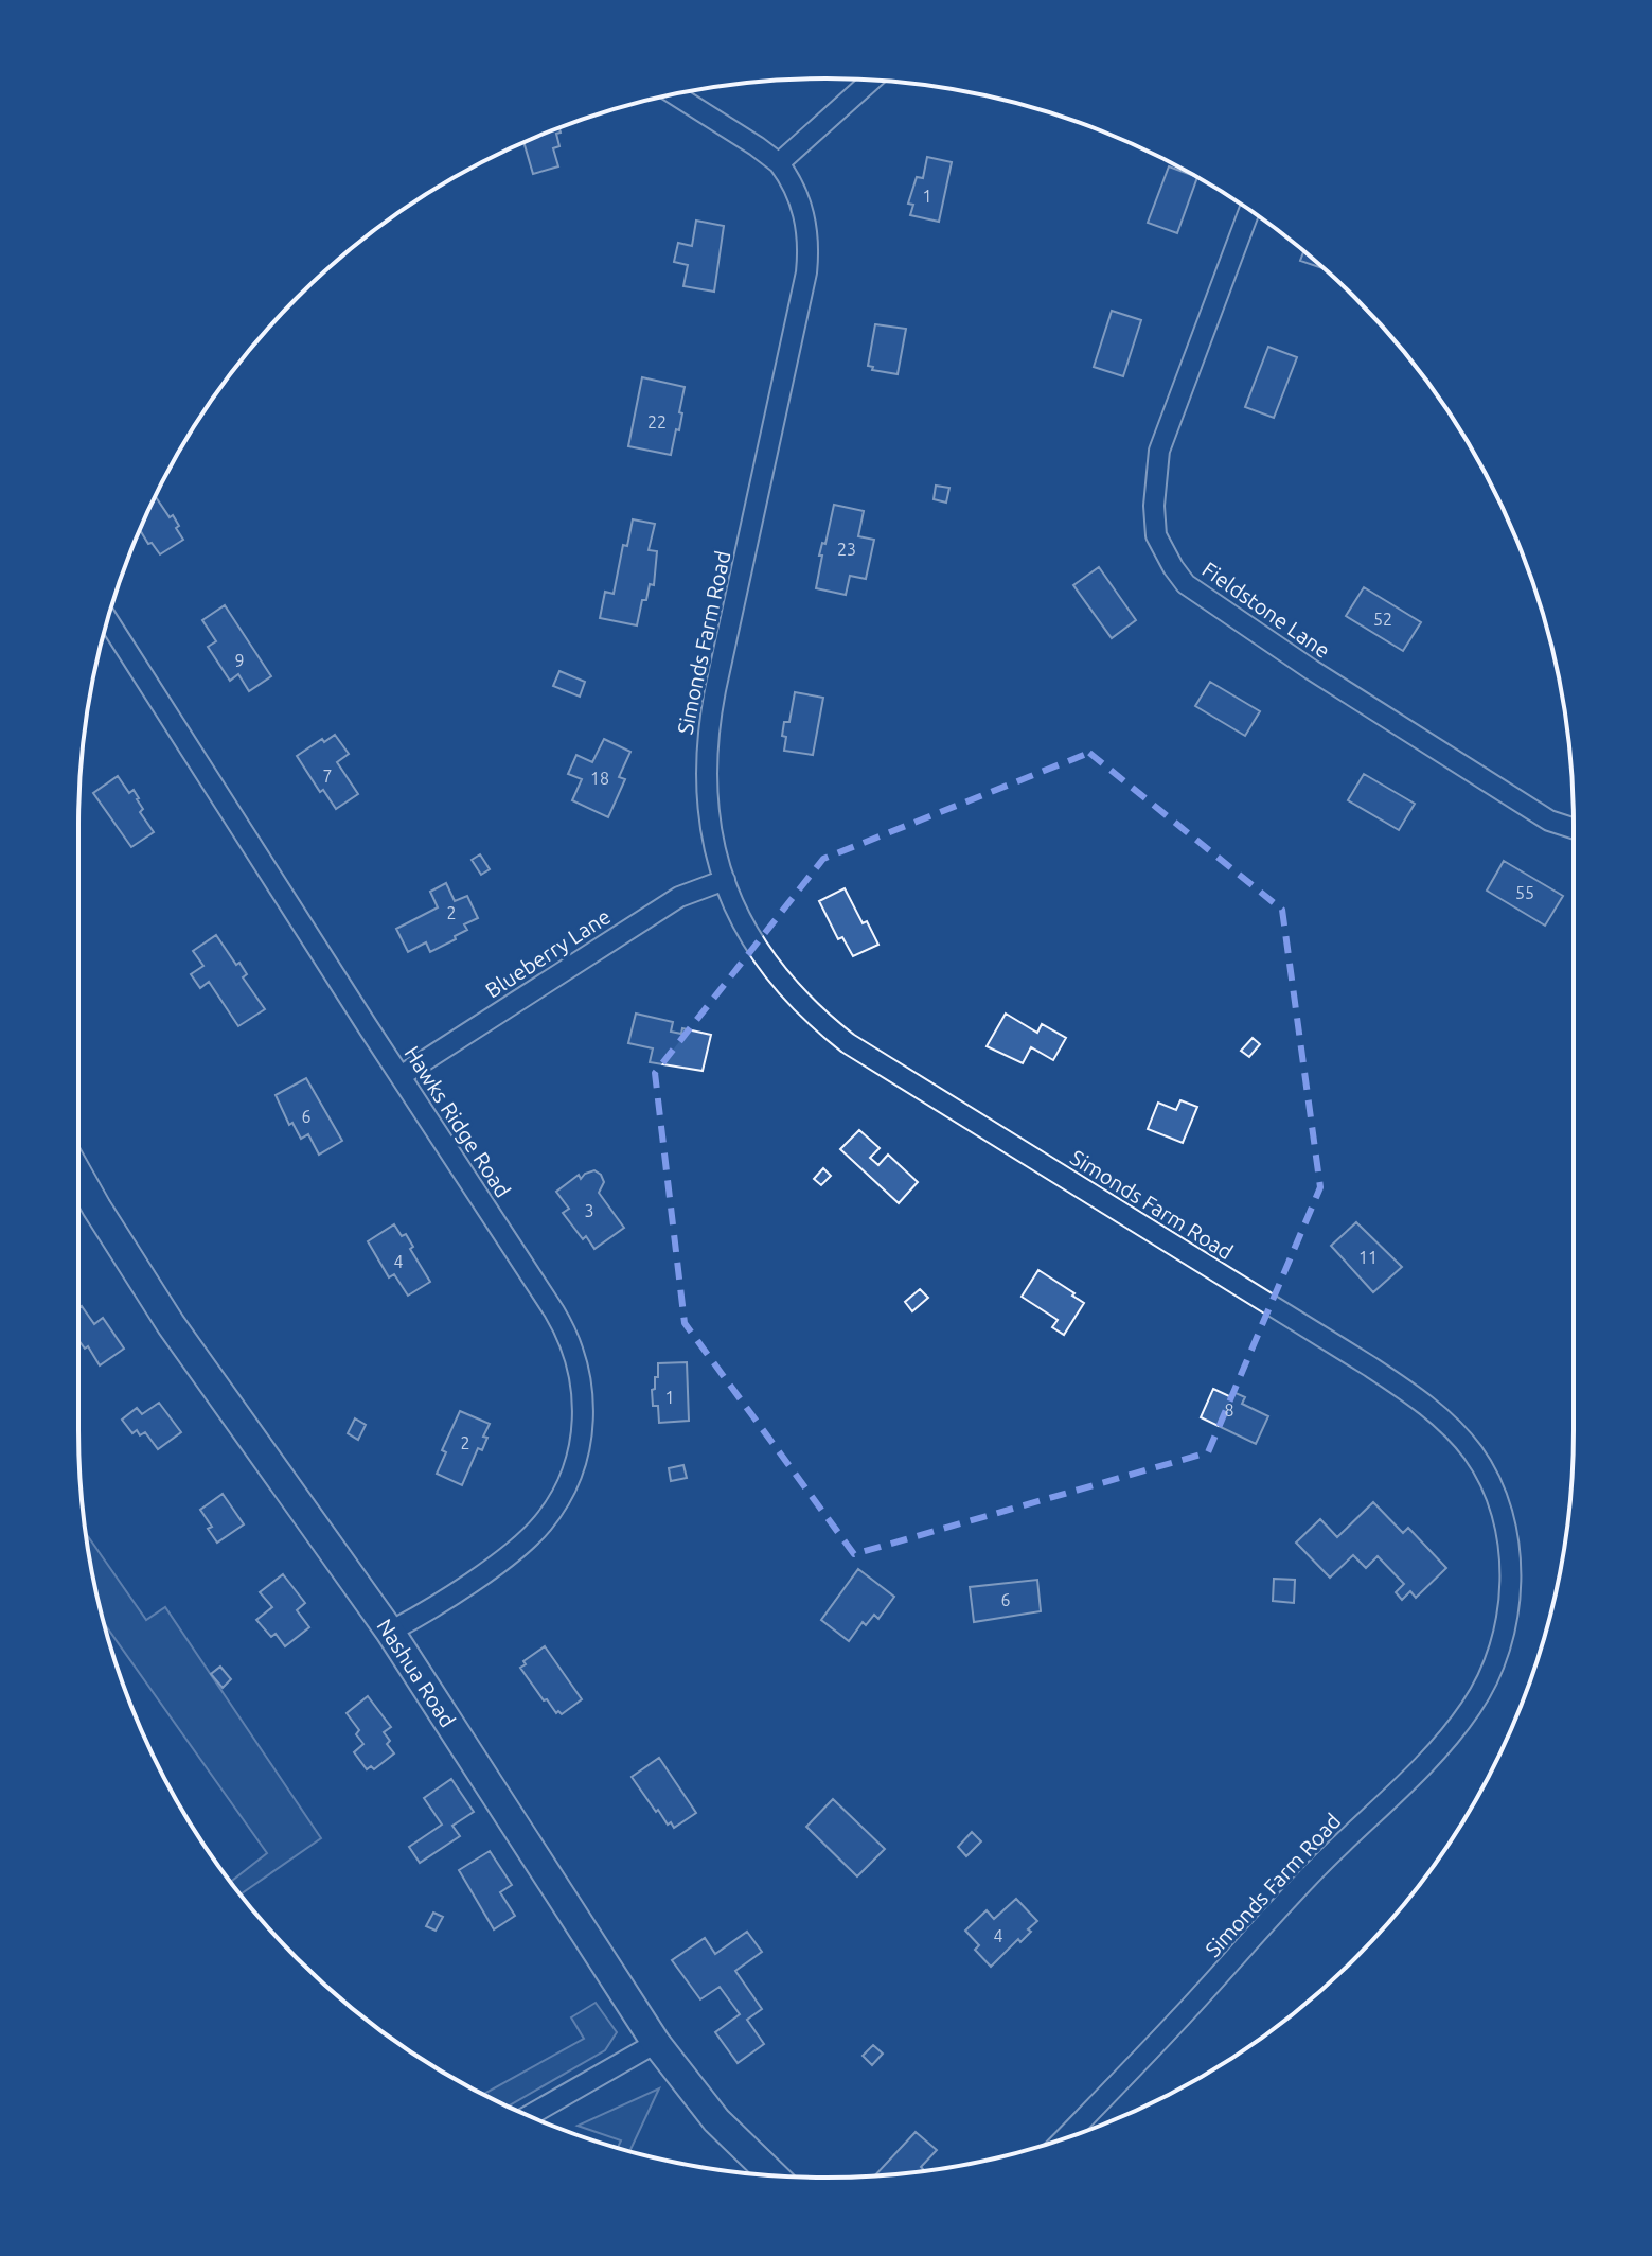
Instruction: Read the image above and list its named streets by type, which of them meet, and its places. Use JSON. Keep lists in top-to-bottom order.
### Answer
{
  "streets": {
    "main road": ["Nashua Road"],
    "street": [
      "Fieldstone Lane",
      "Simonds Farm Road",
      "Blueberry Lane",
      "Hawks Ridge Road"
    ]
  },
  "crossings": [
    ["Simonds Farm Road", "Blueberry Lane"],
    ["Blueberry Lane", "Hawks Ridge Road"],
    ["Hawks Ridge Road", "Nashua Road"]
  ],
  "house_numbers": [
    "1",
    "22",
    "23",
    "52",
    "9",
    "7",
    "18",
    "55",
    "2",
    "6",
    "3",
    "11",
    "4",
    "1",
    "8",
    "2",
    "6",
    "4"
  ]
}
